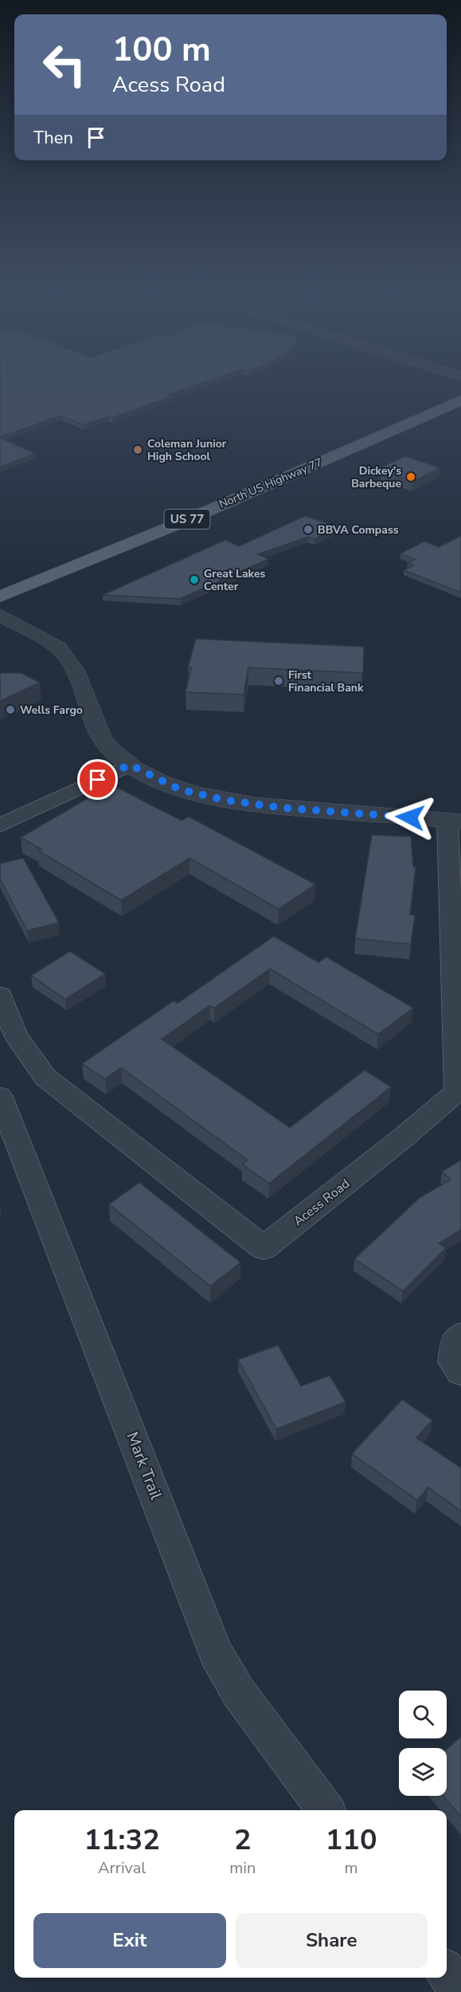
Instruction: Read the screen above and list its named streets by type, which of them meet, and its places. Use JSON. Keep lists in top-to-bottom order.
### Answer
{
  "streets": {
    "main road": ["North US Highway 77", "US 77"],
    "street": ["Acess Road", "Mark Trail"]
  },
  "places": [
    "Coleman Junior High School",
    "Dickey's Barbeque",
    "BBVA Compass",
    "Great Lakes Center",
    "First Financial Bank",
    "Wells Fargo"
  ],
  "page": {
    "turn": ["100 m", "Acess Road"],
    "then": "Then",
    "eta": [
      "11:32",
      "Arrival",
      "2",
      "min",
      "110",
      "m"
    ],
    "buttons": ["Exit", "Share"]
  }
}
